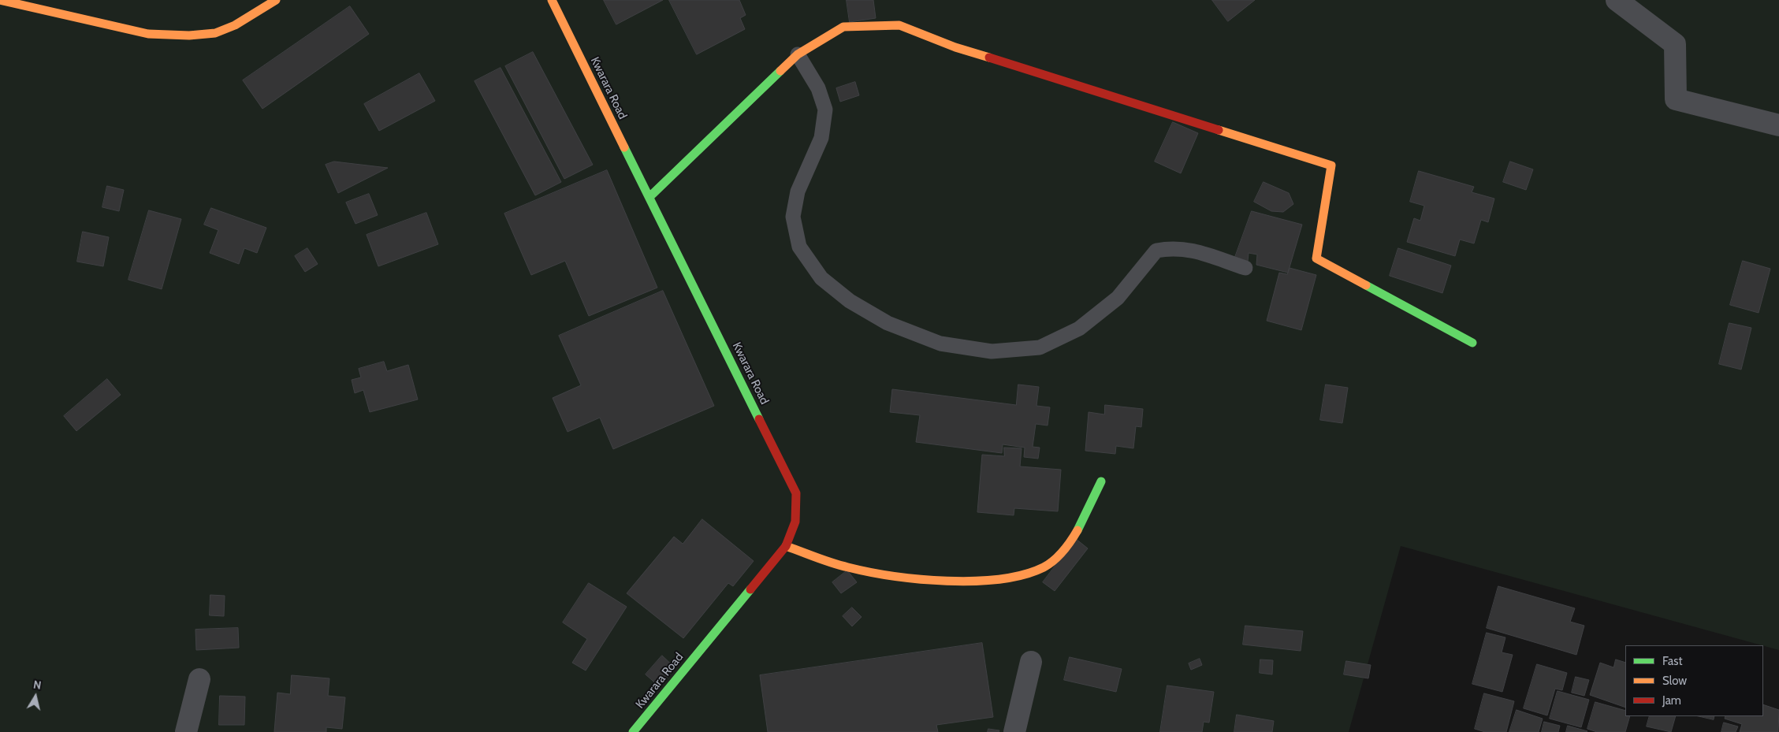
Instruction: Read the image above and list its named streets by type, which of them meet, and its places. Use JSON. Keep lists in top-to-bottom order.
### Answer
{
  "streets": {
    "street": ["Kwarara Road"]
  },
  "legend": ["Fast", "Slow", "Jam"],
  "north": "top"
}
